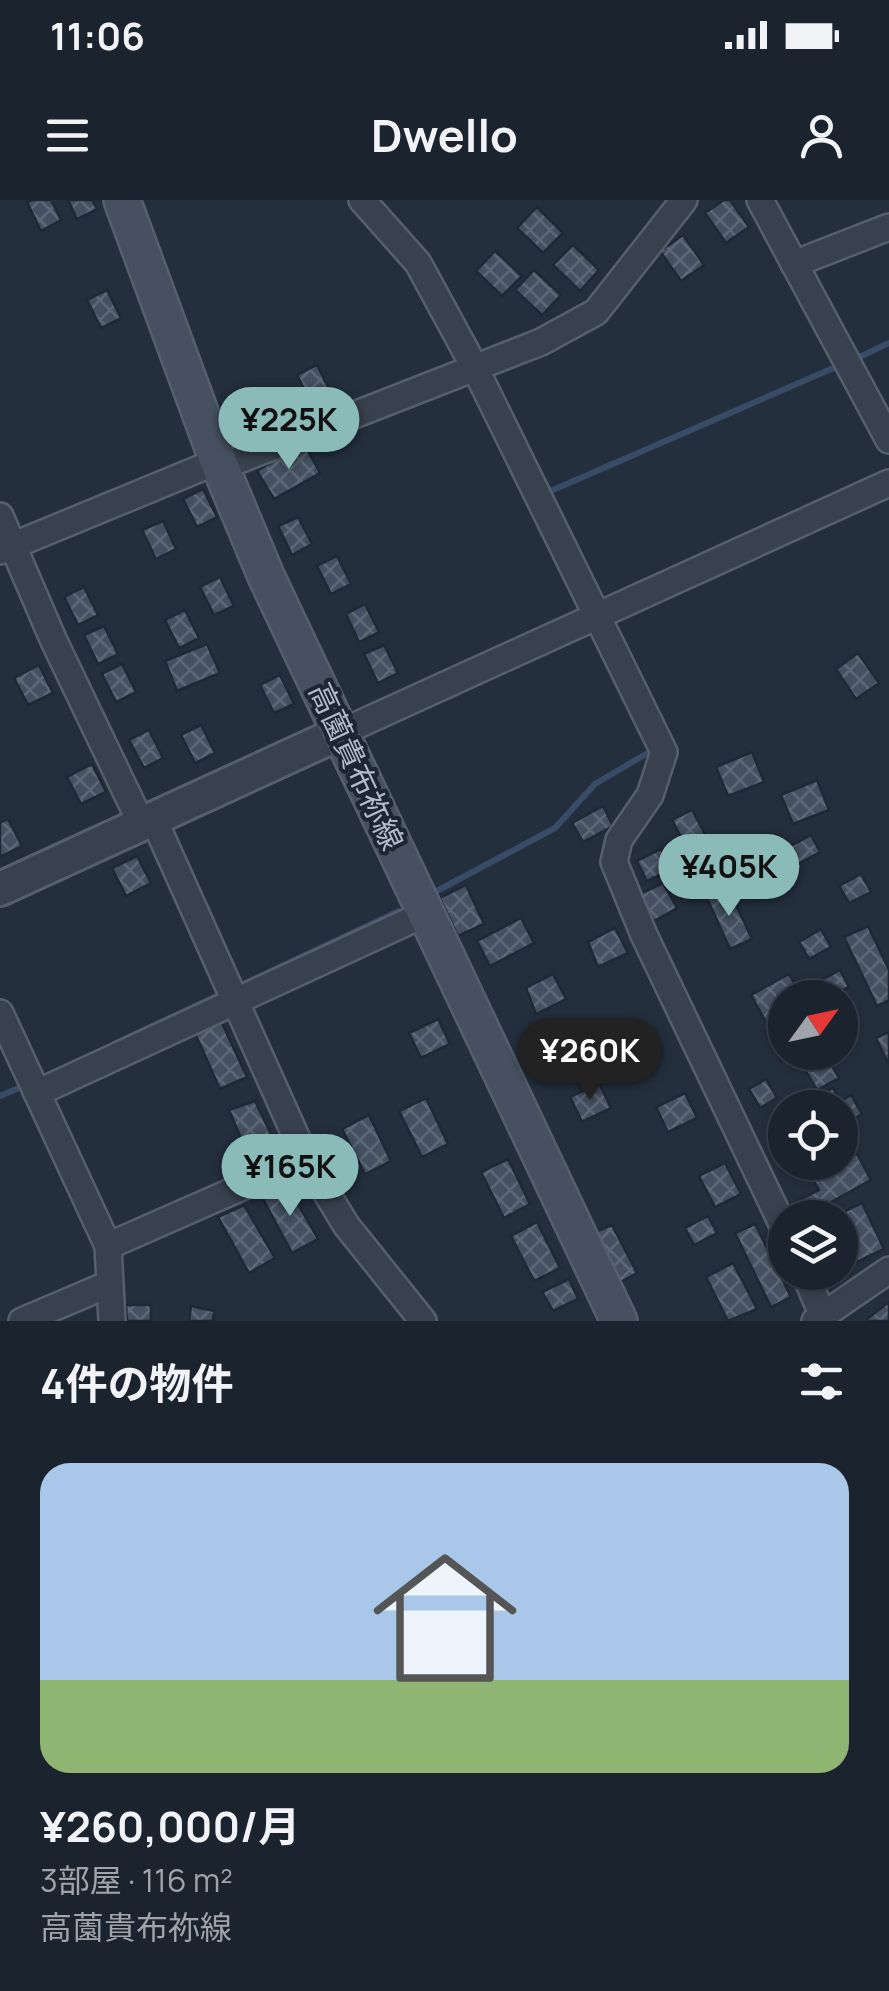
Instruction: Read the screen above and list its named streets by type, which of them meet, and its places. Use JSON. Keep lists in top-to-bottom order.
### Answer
{
  "streets": {
    "main road": ["高薗貴布祢線"]
  },
  "north": "top right",
  "page": {
    "status": "11:06",
    "header": "Dwello",
    "price": [
      "¥225K",
      "¥405K",
      "¥260K",
      "¥165K"
    ],
    "heading": "4件の物件",
    "list": [
      {
        "name": "¥260,000/月",
        "note": "3部屋 · 116 m² · 高薗貴布祢線"
      }
    ]
  }
}
